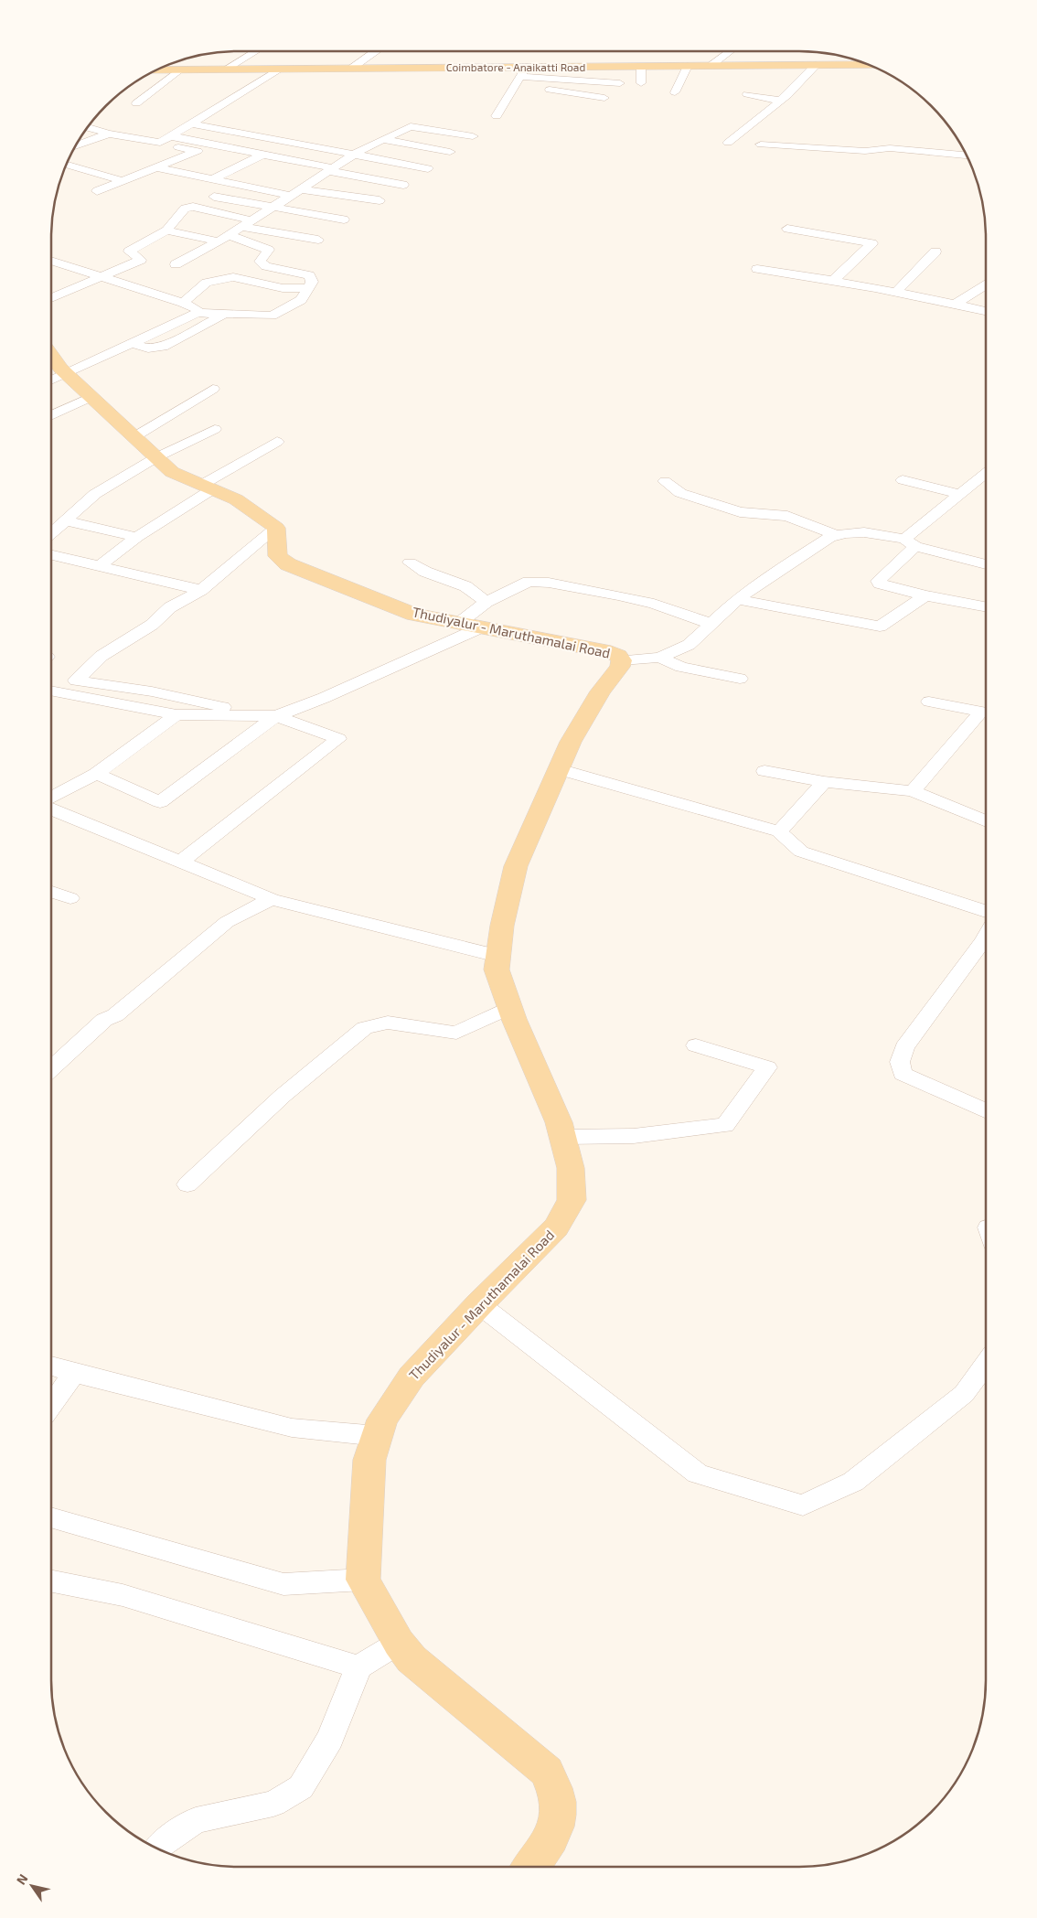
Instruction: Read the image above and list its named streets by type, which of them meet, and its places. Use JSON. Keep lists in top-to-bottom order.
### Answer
{
  "streets": {
    "main road": ["Coimbatore - Anaikatti Road", "Thudiyalur - Maruthamalai Road"]
  },
  "north": "top left"
}
